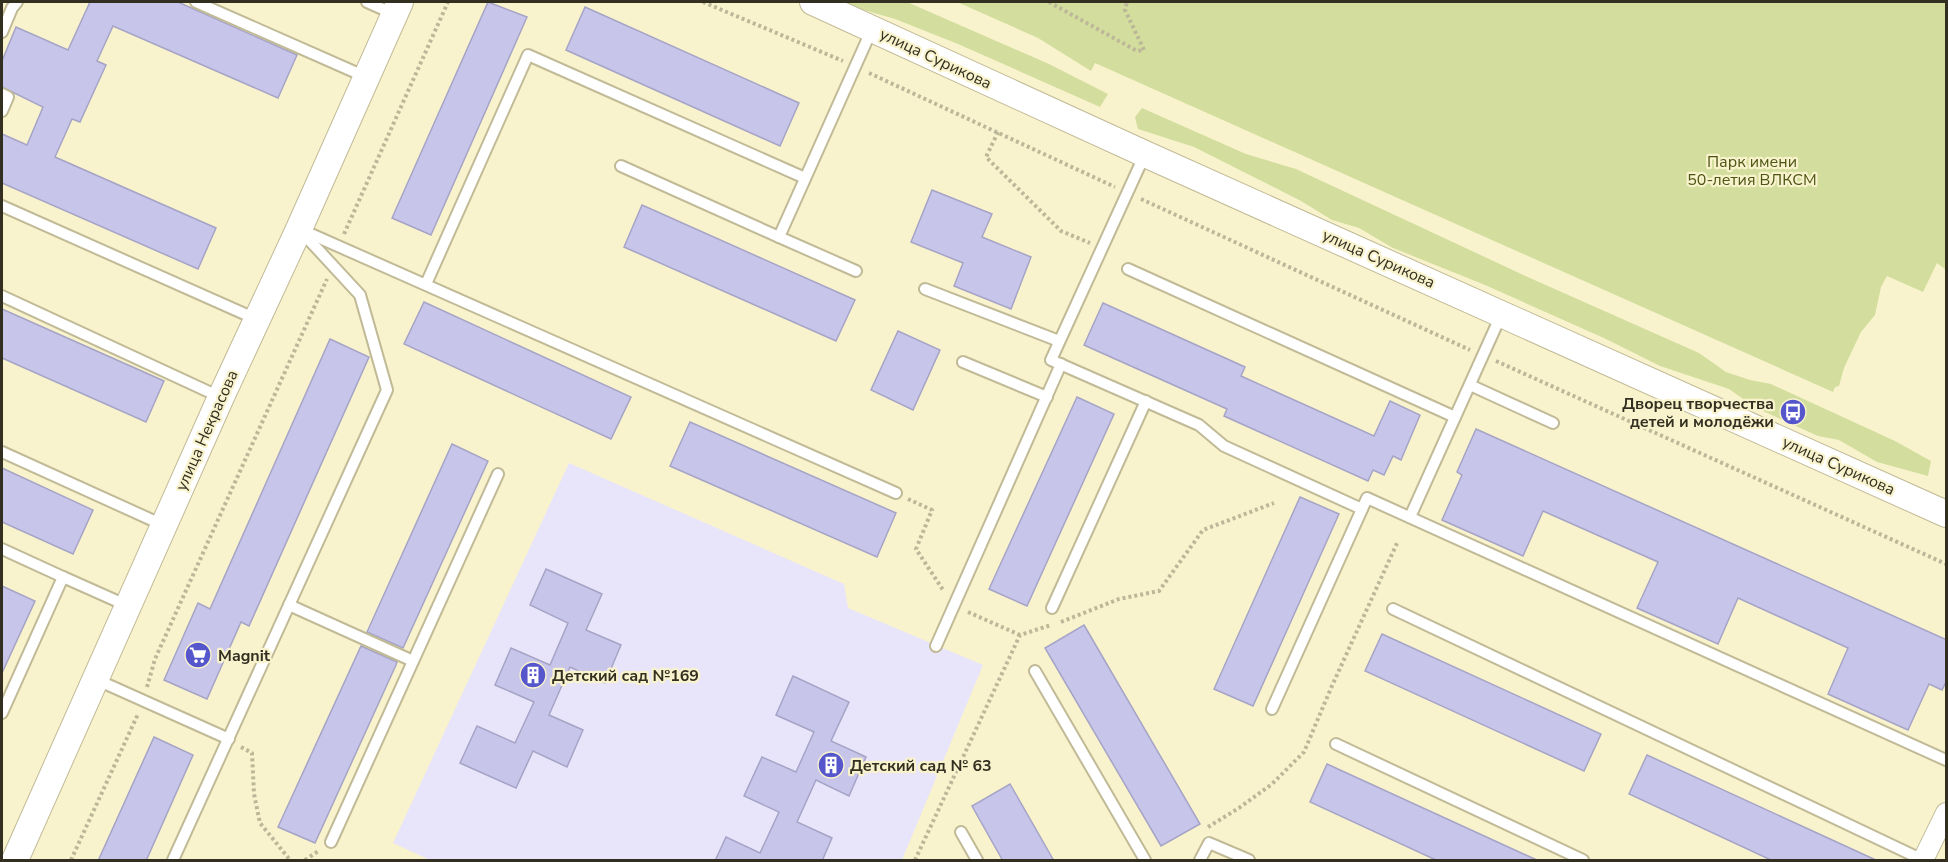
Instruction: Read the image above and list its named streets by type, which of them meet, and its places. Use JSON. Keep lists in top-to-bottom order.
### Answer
{
  "streets": {
    "street": ["улица Сурикова", "улица Некрасова"]
  },
  "parks": ["Парк имени 50-летия ВЛКСМ"],
  "places": {
    "bus stop": ["Дворец творчества детей и молодёжи"],
    "supermarket": ["Magnit"],
    "building": ["Детский сад №169", "Детский сад № 63"]
  }
}
